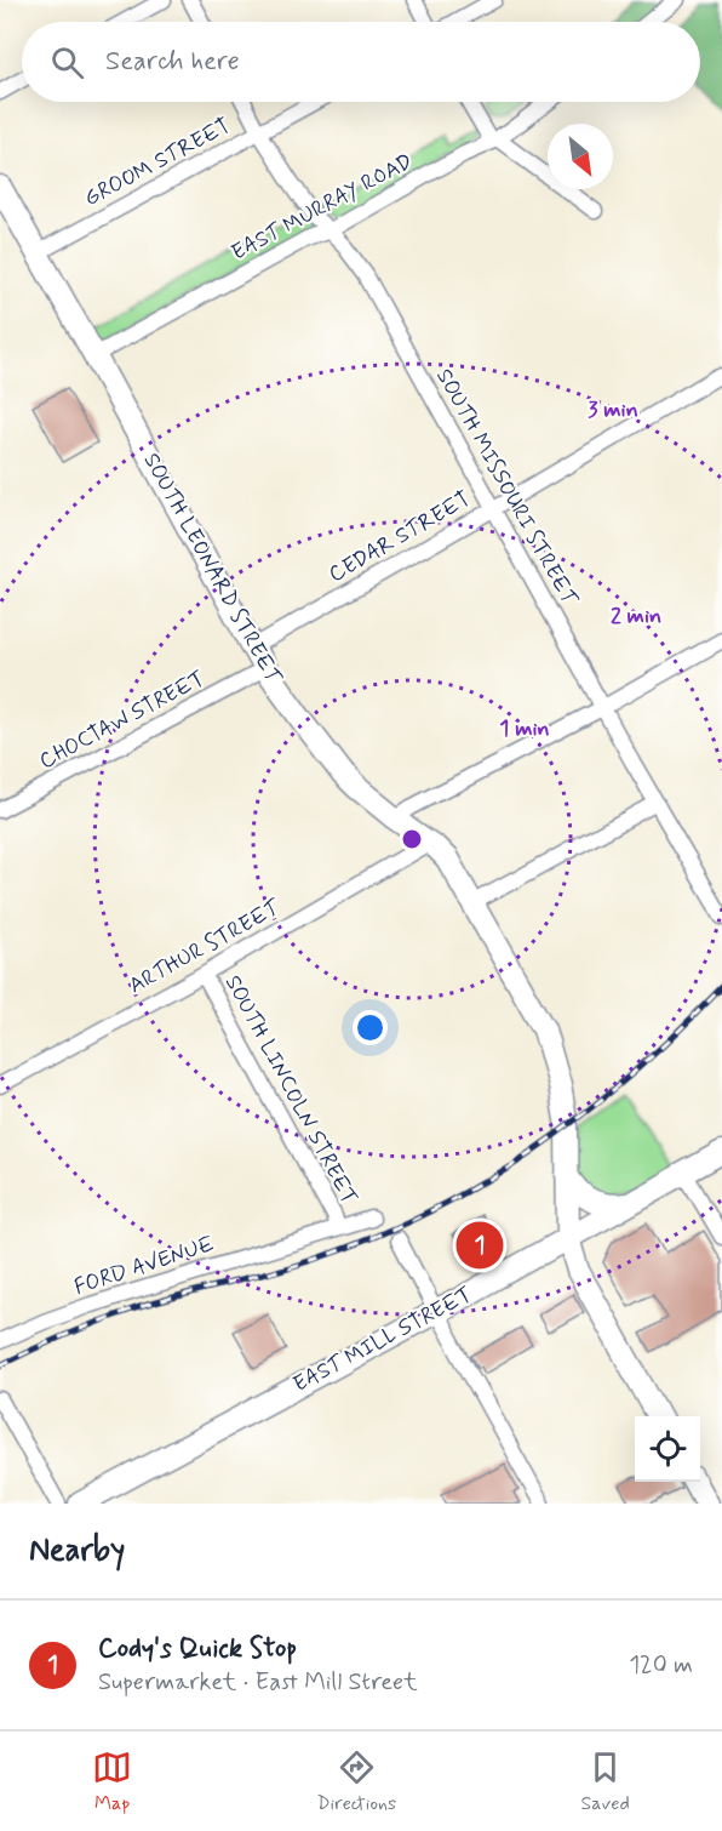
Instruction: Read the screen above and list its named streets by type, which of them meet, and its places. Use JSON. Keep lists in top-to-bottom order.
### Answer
{
  "streets": {
    "main road": ["SOUTH LEONARD STREET", "EAST MILL STREET"],
    "street": [
      "GROOM STREET",
      "EAST MURRAY ROAD",
      "SOUTH MISSOURI STREET",
      "CEDAR STREET",
      "CHOCTAW STREET",
      "ARTHUR STREET",
      "SOUTH LINCOLN STREET",
      "FORD AVENUE"
    ]
  },
  "crossings": [
    ["GROOM STREET", "SOUTH MISSOURI STREET"],
    ["GROOM STREET", "SOUTH LEONARD STREET"],
    ["EAST MURRAY ROAD", "SOUTH MISSOURI STREET"],
    ["EAST MURRAY ROAD", "SOUTH LEONARD STREET"],
    ["SOUTH MISSOURI STREET", "CEDAR STREET"],
    ["CEDAR STREET", "SOUTH LEONARD STREET"],
    ["SOUTH LEONARD STREET", "CHOCTAW STREET"],
    ["SOUTH LEONARD STREET", "ARTHUR STREET"],
    ["SOUTH LEONARD STREET", "EAST MILL STREET"],
    ["ARTHUR STREET", "SOUTH LINCOLN STREET"],
    ["SOUTH LINCOLN STREET", "FORD AVENUE"]
  ],
  "north": "bottom right",
  "page": {
    "search": "Search here",
    "pins": "1",
    "heading": "Nearby",
    "list": [
      {
        "mark": "1",
        "name": "Cody's Quick Stop",
        "note": "Supermarket · East Mill Street",
        "value": "120 m"
      }
    ],
    "nav": ["Map", "Directions", "Saved"]
  },
  "rings": ["3 min", "2 min", "1 min"]
}
